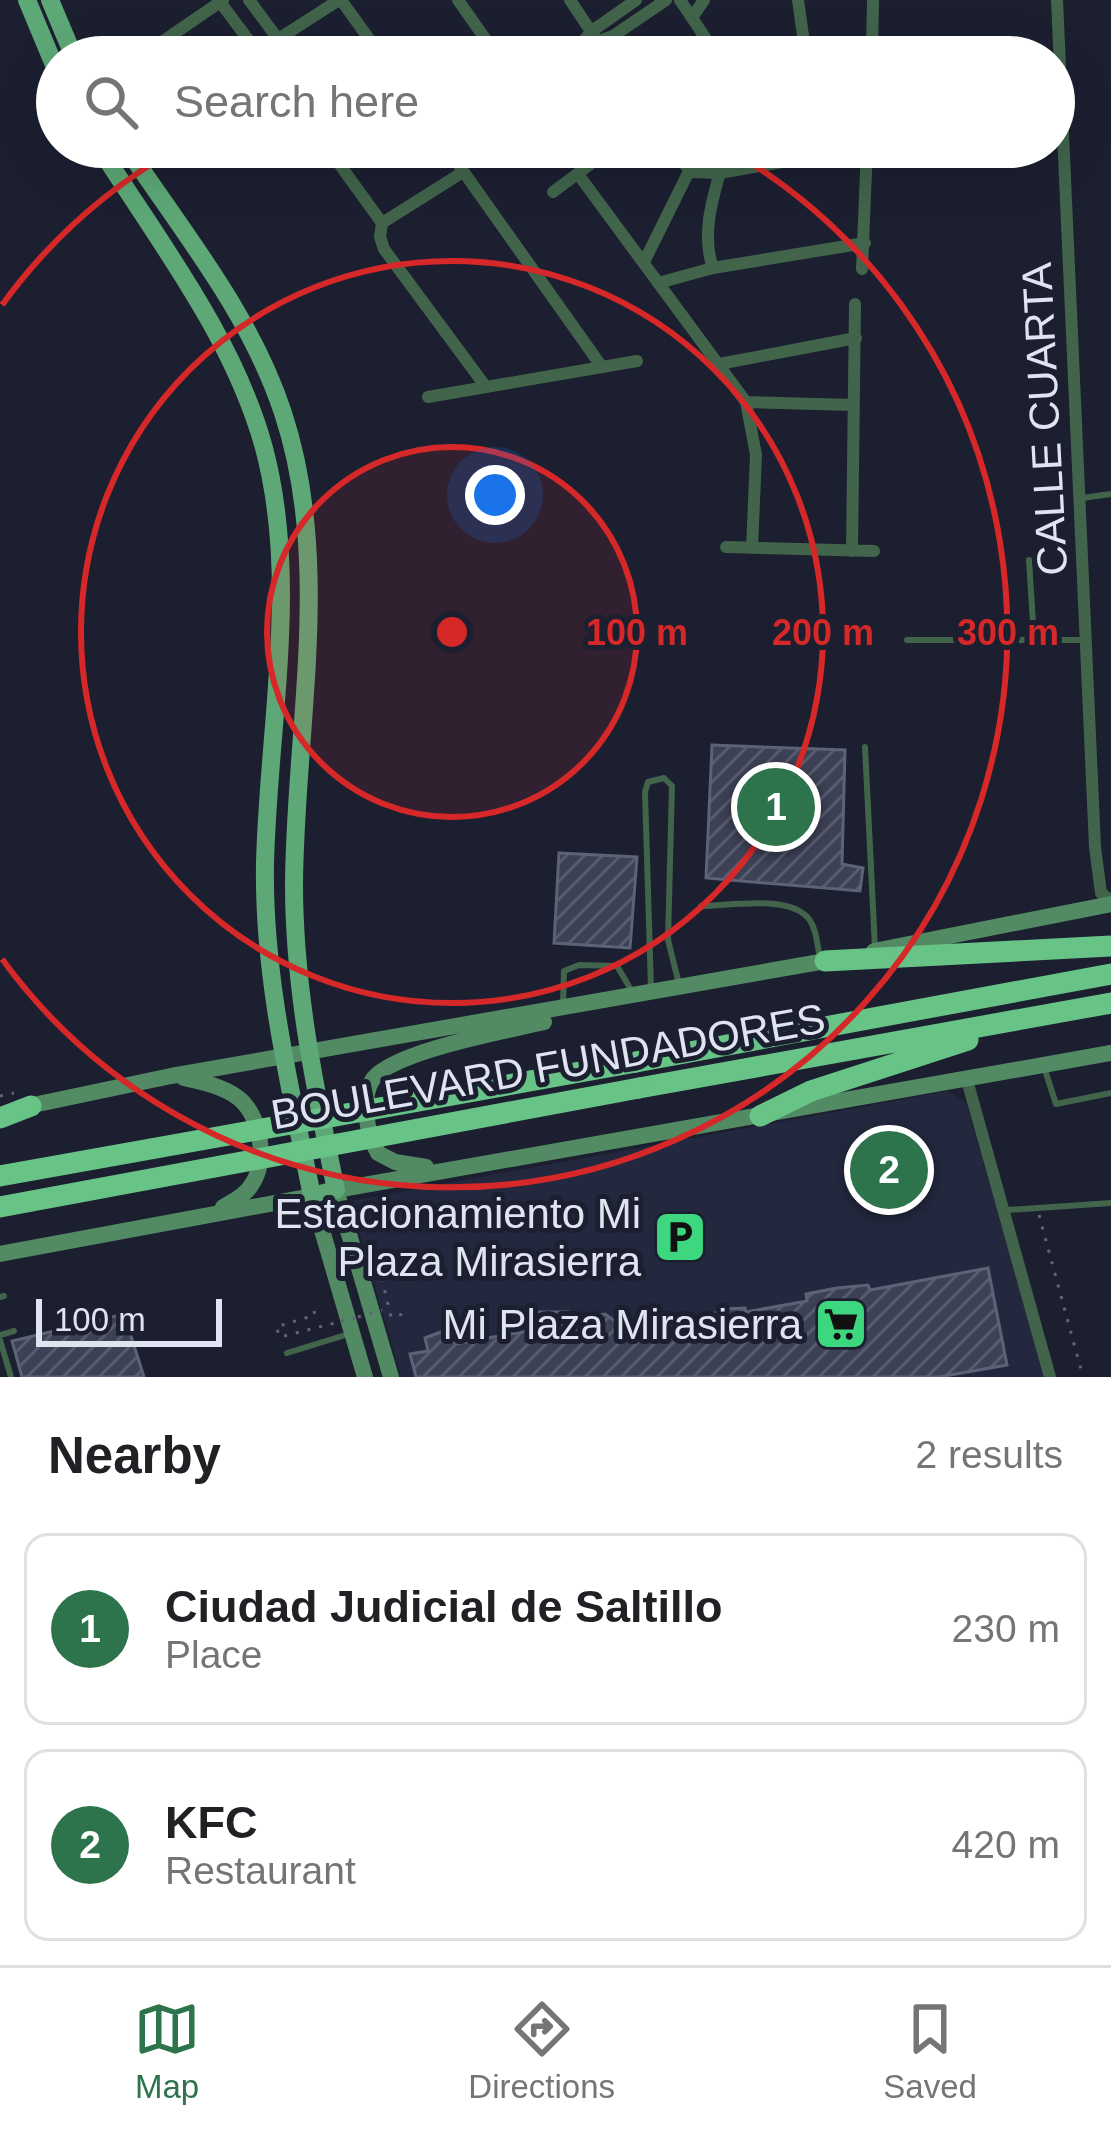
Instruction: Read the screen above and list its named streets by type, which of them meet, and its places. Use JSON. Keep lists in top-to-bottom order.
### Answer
{
  "streets": {
    "highway": ["BOULEVARD FUNDADORES"],
    "street": ["CALLE CUARTA"]
  },
  "places": {
    "parking": ["Estacionamiento Mi Plaza Mirasierra"],
    "supermarket": ["Mi Plaza Mirasierra"]
  },
  "scale_bar": "100 m",
  "page": {
    "search": "Search here",
    "pins": ["1", "2"],
    "scale": "100 m",
    "heading": ["Nearby", "2 results"],
    "list": [
      {
        "mark": "1",
        "name": "Ciudad Judicial de Saltillo",
        "note": "Place",
        "value": "230 m"
      },
      {
        "mark": "2",
        "name": "KFC",
        "note": "Restaurant",
        "value": "420 m"
      }
    ],
    "nav": ["Map", "Directions", "Saved"]
  },
  "rings": ["100 m", "200 m", "300 m"]
}
